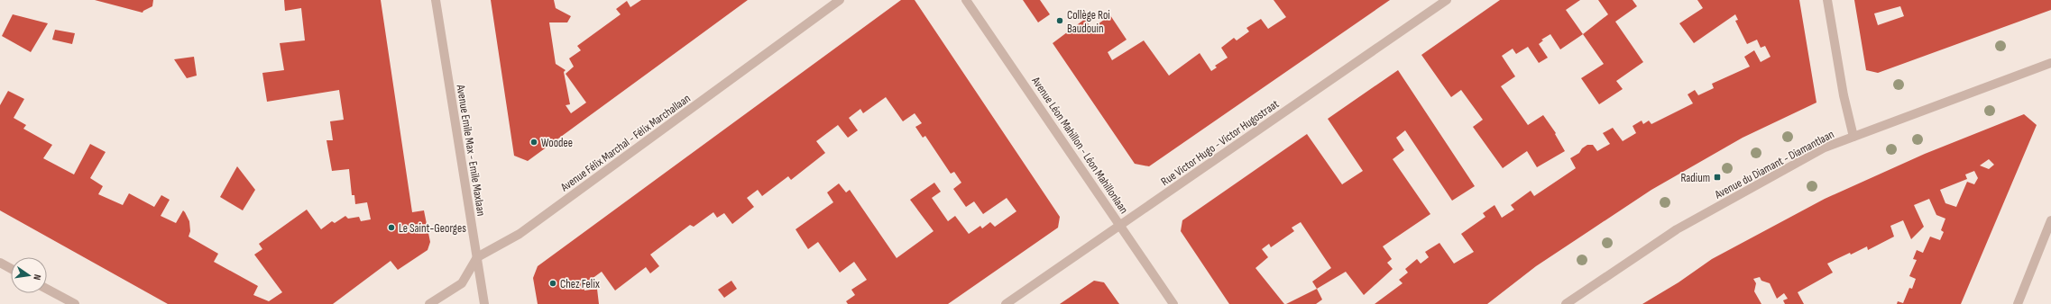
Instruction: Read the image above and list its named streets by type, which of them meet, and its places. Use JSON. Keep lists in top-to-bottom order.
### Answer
{
  "streets": {
    "street": [
      "Avenue Félix Marchal - Félix Marchallaan",
      "Rue Victor Hugo - Victor Hugostraat",
      "Avenue Léon Mahillon - Léon Mahillonlaan",
      "Avenue Emile Max - Emile Maxlaan",
      "Avenue du Diamant - Diamantlaan"
    ]
  },
  "crossings": [
    ["Avenue Félix Marchal - Félix Marchallaan", "Avenue Emile Max - Emile Maxlaan"],
    ["Rue Victor Hugo - Victor Hugostraat", "Avenue Léon Mahillon - Léon Mahillonlaan"]
  ],
  "places": {
    "other": [
      "Collège Roi Baudouin",
      "Woodee",
      "Le Saint-Georges",
      "Chez Felix"
    ],
    "transit": ["Radium"]
  },
  "north": "right"
}
